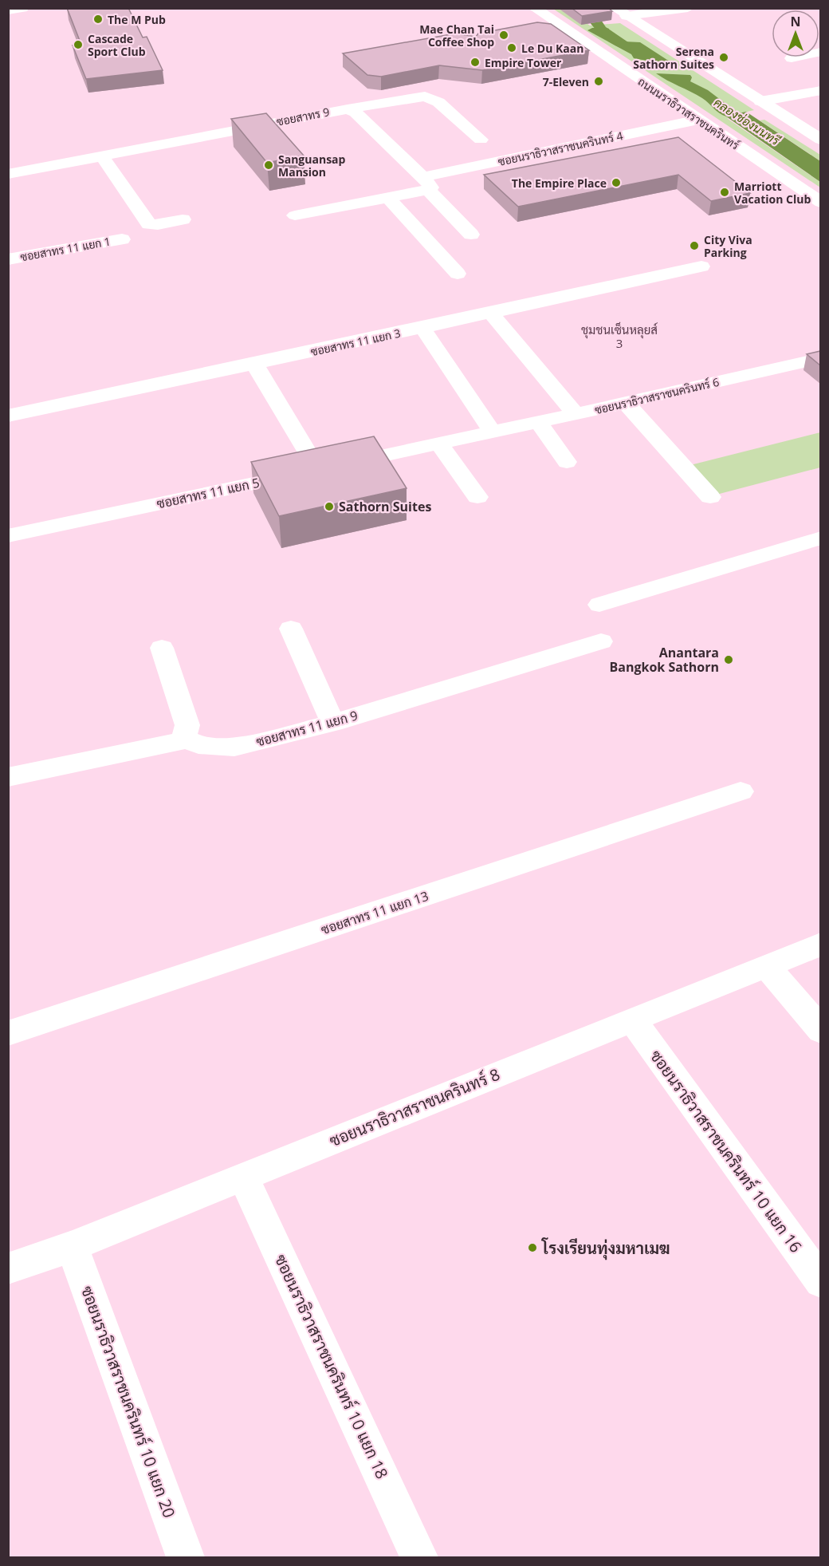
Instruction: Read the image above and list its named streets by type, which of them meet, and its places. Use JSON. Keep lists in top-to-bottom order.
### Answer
{
  "streets": {
    "street": [
      "ถนนนราธิวาสราชนครินทร์",
      "ซอยสาทร 9",
      "ซอยนราธิวาสราชนครินทร์ 4",
      "ซอยสาทร 11 แยก 1",
      "ซอยสาทร 11 แยก 3",
      "ซอยนราธิวาสราชนครินทร์ 6",
      "ซอยสาทร 11 แยก 5",
      "ซอยสาทร 11 แยก 9",
      "ซอยสาทร 11 แยก 13",
      "ซอยนราธิวาสราชนครินทร์ 8",
      "ซอยนราธิวาสราชนครินทร์ 10 แยก 16",
      "ซอยนราธิวาสราชนครินทร์ 10 แยก 18",
      "ซอยนราธิวาสราชนครินทร์ 10 แยก 20"
    ]
  },
  "crossings": [
    ["ถนนนราธิวาสราชนครินทร์", "ซอยนราธิวาสราชนครินทร์ 4"],
    ["ซอยสาทร 9", "ซอยนราธิวาสราชนครินทร์ 4"],
    ["ซอยนราธิวาสราชนครินทร์ 6", "ซอยสาทร 11 แยก 5"],
    ["ซอยนราธิวาสราชนครินทร์ 8", "ซอยนราธิวาสราชนครินทร์ 10 แยก 16"],
    ["ซอยนราธิวาสราชนครินทร์ 8", "ซอยนราธิวาสราชนครินทร์ 10 แยก 18"],
    ["ซอยนราธิวาสราชนครินทร์ 8", "ซอยนราธิวาสราชนครินทร์ 10 แยก 20"]
  ],
  "districts": ["ชุมชนเซ็นหลุยส์ 3"],
  "water": ["คลองช่องนนทรี"],
  "places": [
    "The M Pub",
    "Mae Chan Tai Coffee Shop",
    "Cascade Sport Club",
    "Le Du Kaan",
    "Serena Sathorn Suites",
    "Empire Tower",
    "7-Eleven",
    "Sanguansap Mansion",
    "The Empire Place",
    "Marriott Vacation Club",
    "City Viva Parking",
    "Sathorn Suites",
    "Anantara Bangkok Sathorn",
    "โรงเรียนทุ่งมหาเมฆ"
  ],
  "north": "top"
}
